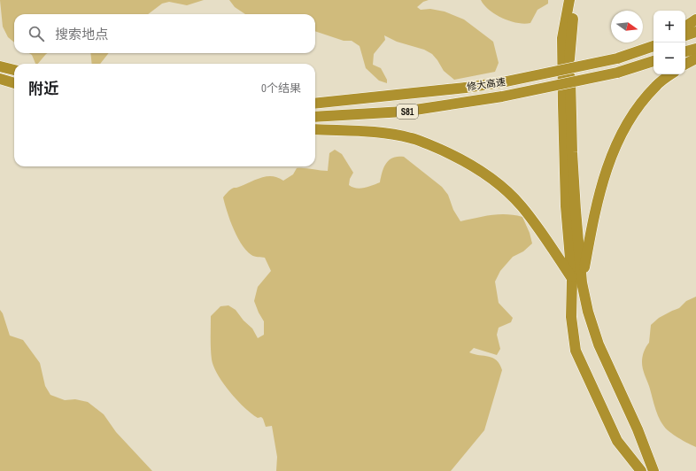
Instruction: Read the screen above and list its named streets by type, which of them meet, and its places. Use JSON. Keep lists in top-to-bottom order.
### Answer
{
  "streets": {
    "highway": ["修大高速", "S81"]
  },
  "north": "right",
  "page": {
    "map_buttons": ["+", "−"],
    "search": "搜索地点",
    "heading": ["附近", "0个结果"]
  }
}
